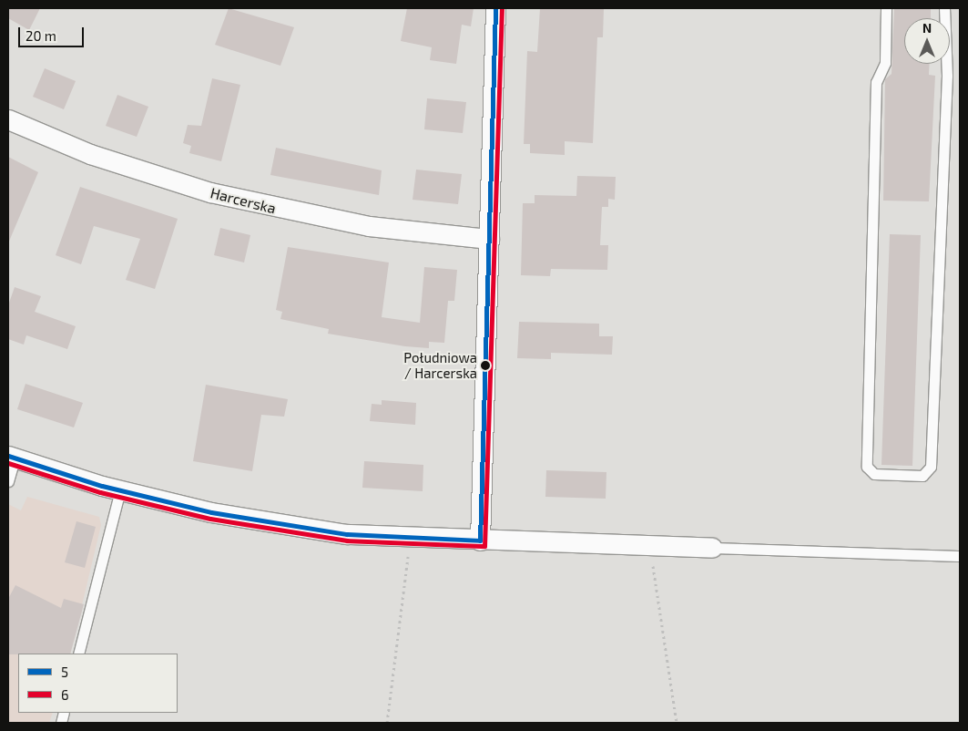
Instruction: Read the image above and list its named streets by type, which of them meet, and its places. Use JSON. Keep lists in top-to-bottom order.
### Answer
{
  "streets": {
    "street": ["Harcerska"]
  },
  "places": ["Południowa / Harcerska"],
  "lines": ["transit line 5", "transit line 6"],
  "legend": ["5", "6"],
  "scale_bar": "20 m",
  "north": "top"
}
